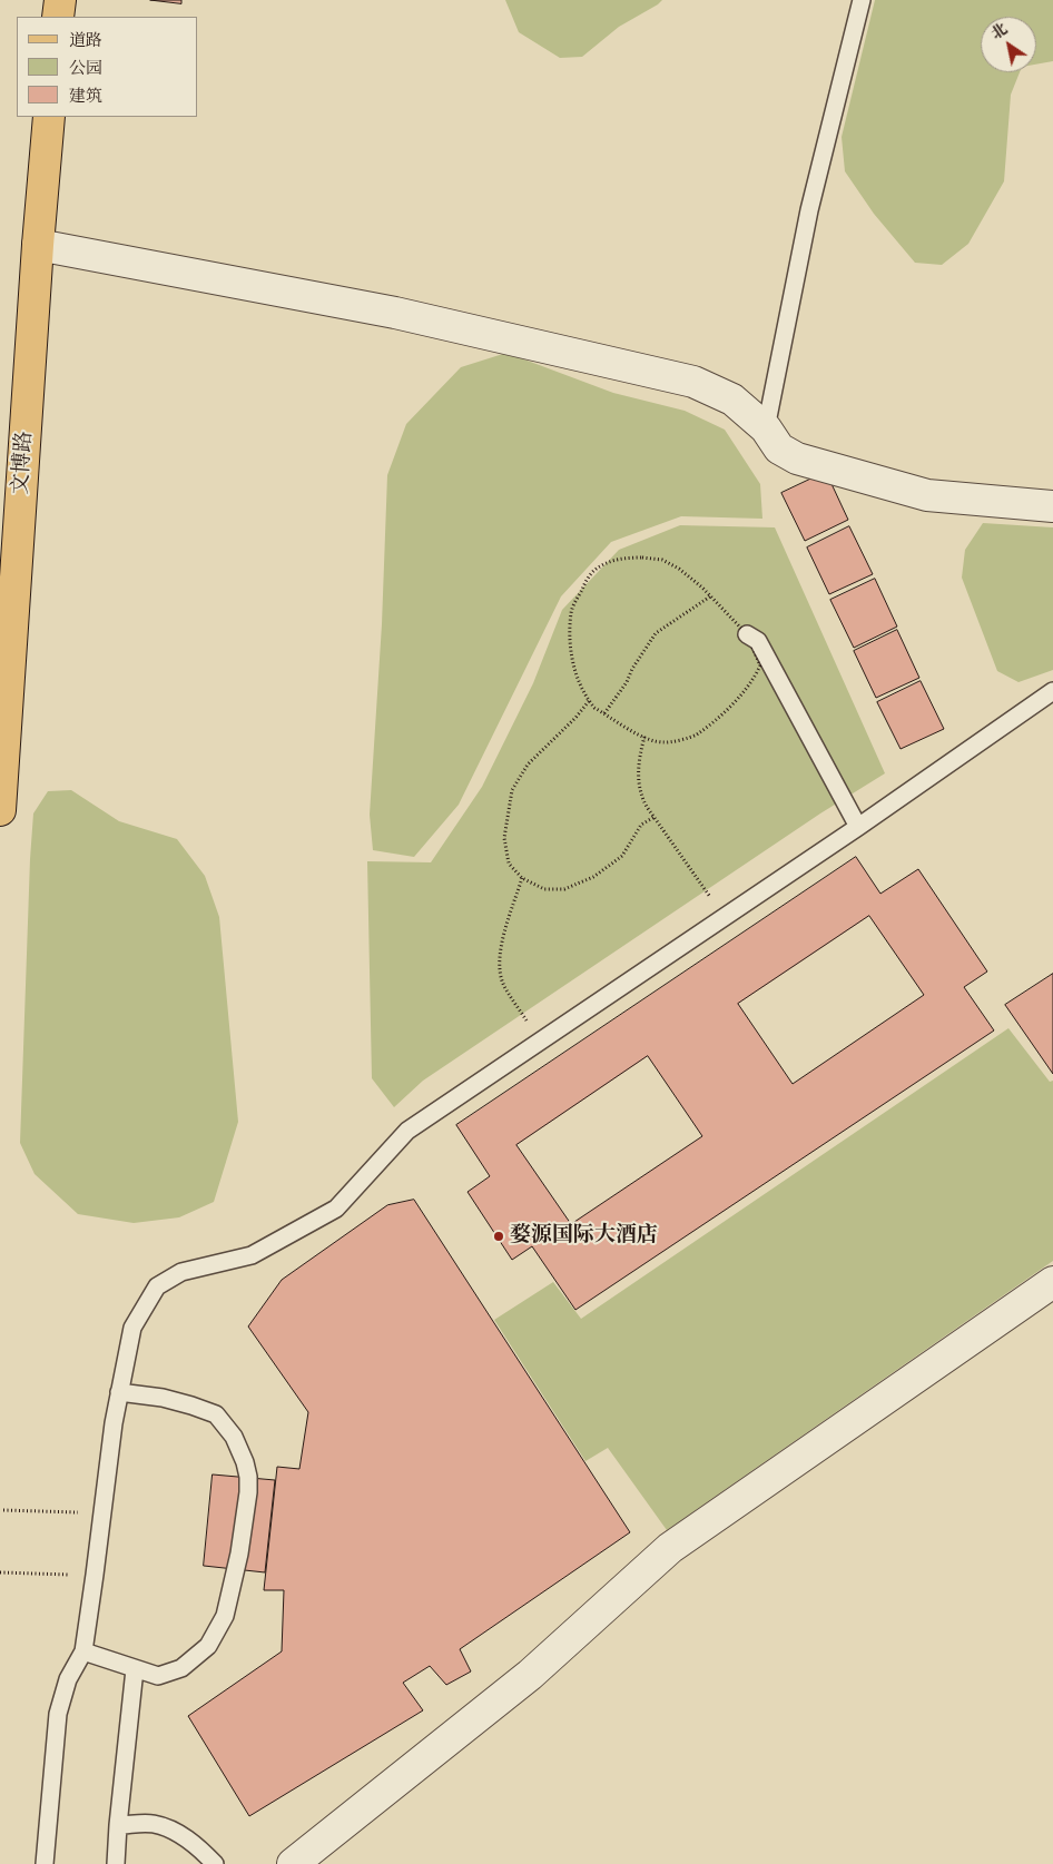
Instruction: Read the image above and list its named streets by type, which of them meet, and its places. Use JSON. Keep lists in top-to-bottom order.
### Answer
{
  "streets": {
    "main road": ["文博路"]
  },
  "places": ["婺源国际大酒店"],
  "legend": ["道路", "公园", "建筑"],
  "north": "top left"
}
